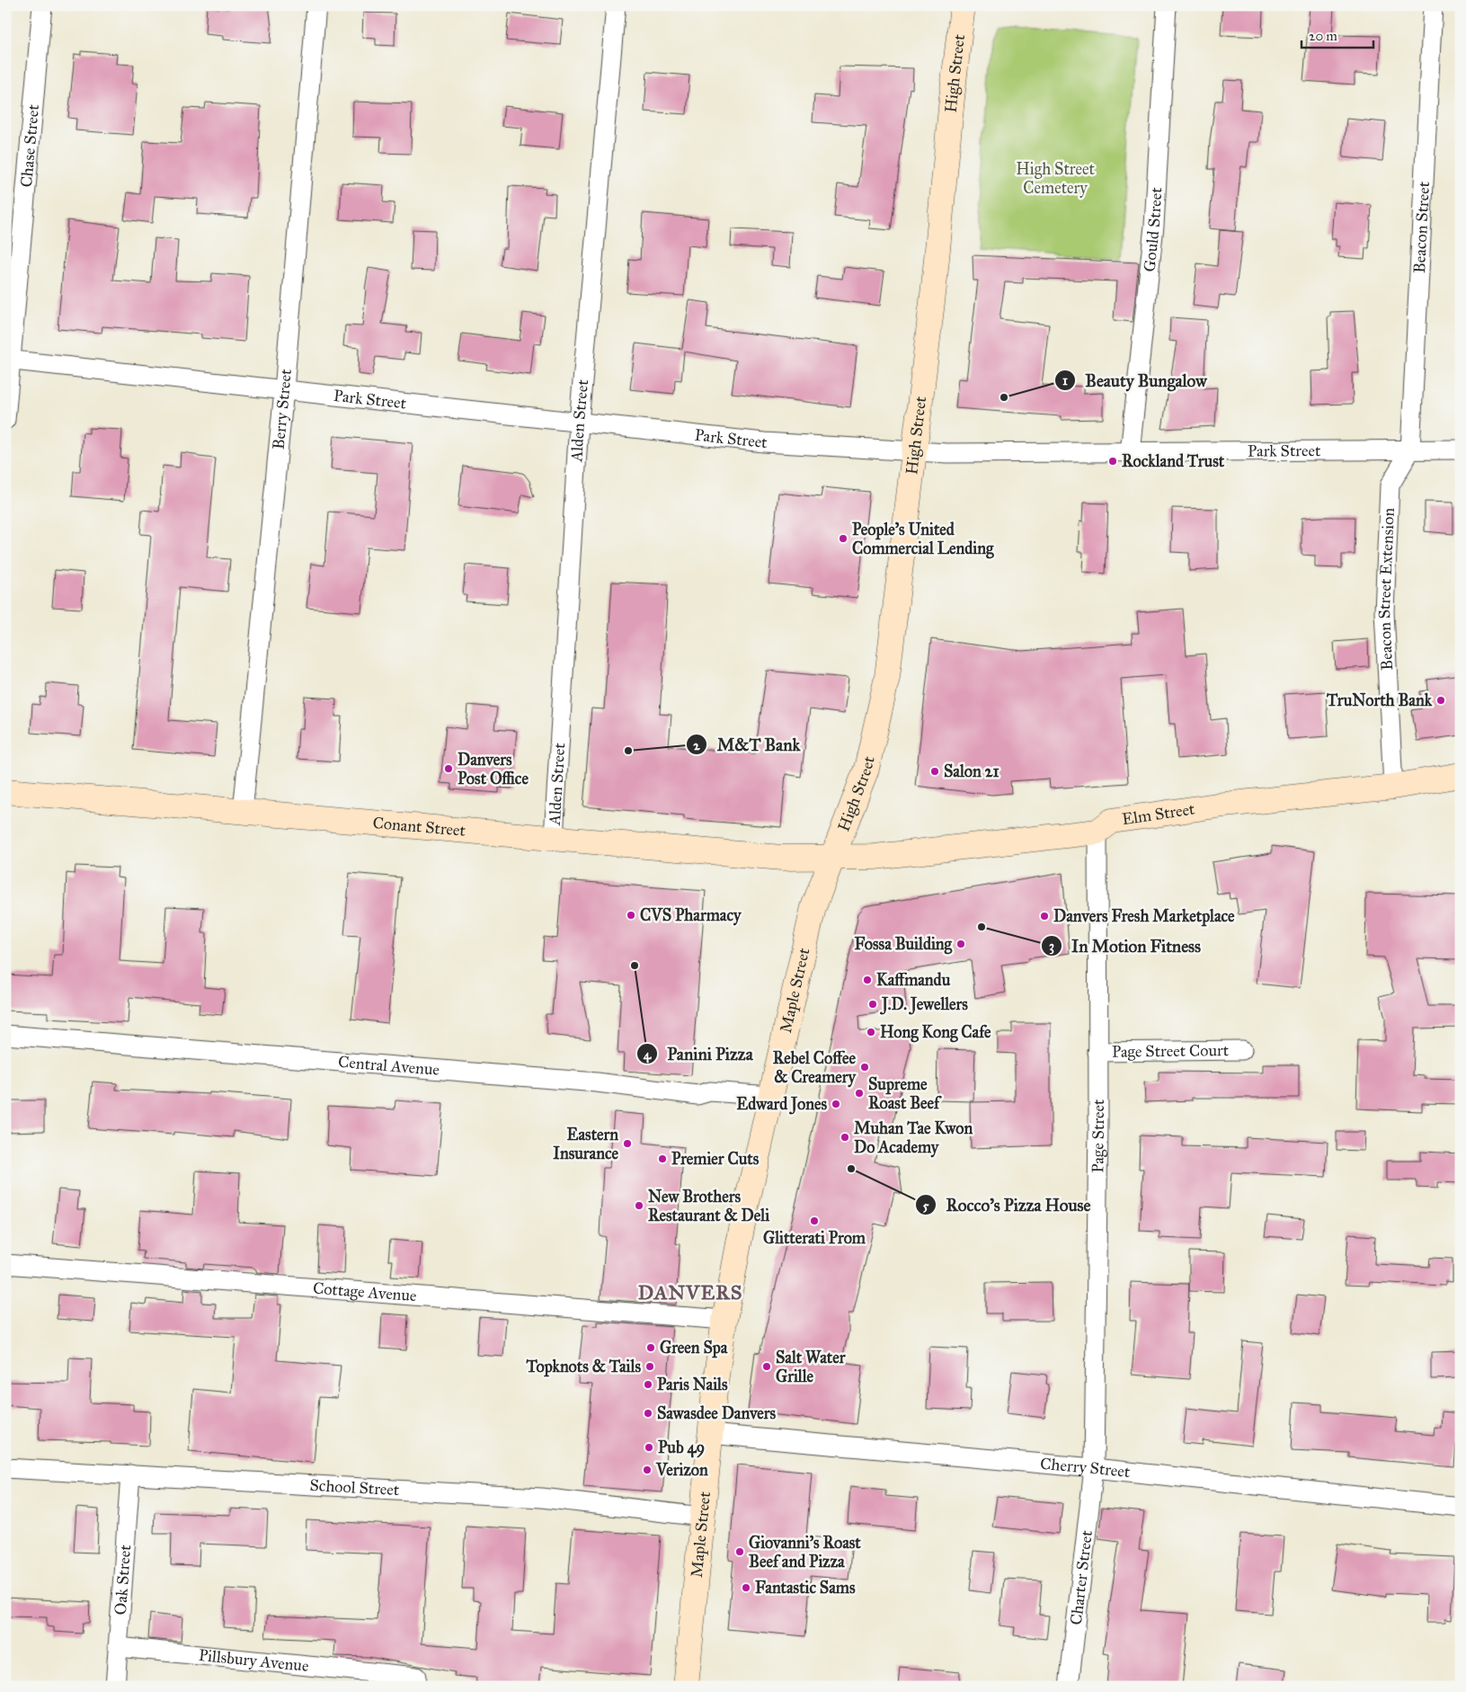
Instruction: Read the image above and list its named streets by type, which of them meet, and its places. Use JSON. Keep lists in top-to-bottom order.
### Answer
{
  "streets": {
    "main road": [
      "High Street",
      "Elm Street",
      "Conant Street",
      "Maple Street"
    ],
    "street": [
      "Chase Street",
      "Beacon Street",
      "Gould Street",
      "Park Street",
      "Berry Street",
      "Alden Street",
      "Beacon Street Extension",
      "Page Street Court",
      "Central Avenue",
      "Page Street",
      "Cottage Avenue",
      "Cherry Street",
      "School Street",
      "Charter Street",
      "Oak Street",
      "Pillsbury Avenue"
    ]
  },
  "crossings": [
    ["High Street", "Park Street"],
    ["High Street", "Elm Street"],
    ["High Street", "Conant Street"],
    ["High Street", "Maple Street"],
    ["Chase Street", "Park Street"],
    ["Beacon Street", "Park Street"],
    ["Beacon Street", "Beacon Street Extension"],
    ["Gould Street", "Park Street"],
    ["Park Street", "Berry Street"],
    ["Park Street", "Alden Street"],
    ["Park Street", "Beacon Street Extension"],
    ["Berry Street", "Conant Street"],
    ["Alden Street", "Conant Street"],
    ["Beacon Street Extension", "Elm Street"],
    ["Elm Street", "Conant Street"],
    ["Elm Street", "Maple Street"],
    ["Elm Street", "Page Street"],
    ["Conant Street", "Maple Street"],
    ["Maple Street", "Central Avenue"],
    ["Maple Street", "Cottage Avenue"],
    ["Maple Street", "Cherry Street"],
    ["Maple Street", "School Street"],
    ["Page Street Court", "Page Street"],
    ["Page Street", "Cherry Street"],
    ["Page Street", "Charter Street"],
    ["Cherry Street", "Charter Street"],
    ["School Street", "Oak Street"],
    ["Oak Street", "Pillsbury Avenue"]
  ],
  "districts": ["DANVERS"],
  "parks": ["High Street Cemetery"],
  "places": [
    "Beauty Bungalow",
    "Rockland Trust",
    "People’s United Commercial Lending",
    "TruNorth Bank",
    "M&T Bank",
    "Danvers Post Office",
    "Salon 21",
    "CVS Pharmacy",
    "Danvers Fresh Marketplace",
    "In Motion Fitness",
    "Fossa Building",
    "Panini Pizza",
    "Kaffmandu",
    "J.D. Jewellers",
    "Hong Kong Cafe",
    "Rebel Coffee & Creamery",
    "Supreme Roast Beef",
    "Edward Jones",
    "Muhan Tae Kwon Do Academy",
    "Eastern Insurance",
    "Premier Cuts",
    "Rocco's Pizza House",
    "New Brothers Restaurant & Deli",
    "Glitterati Prom",
    "Green Spa",
    "Topknots & Tails",
    "Salt Water Grille",
    "Paris Nails",
    "Sawasdee Danvers",
    "Pub 49",
    "Verizon",
    "Giovanni’s Roast Beef and Pizza",
    "Fantastic Sams"
  ],
  "scale_bar": "20 m"
}
